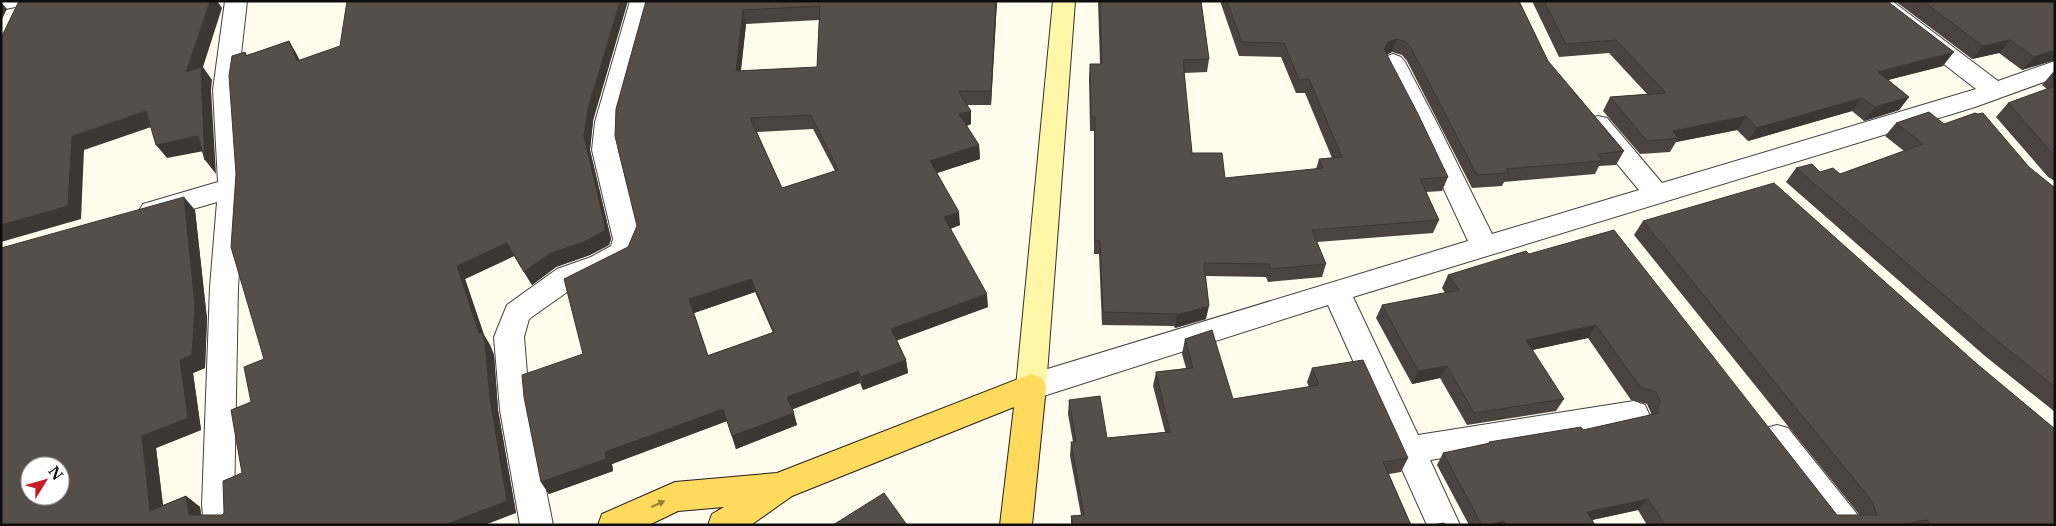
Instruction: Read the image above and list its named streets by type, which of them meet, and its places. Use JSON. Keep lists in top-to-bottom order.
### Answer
{
  "north": "top right"
}
